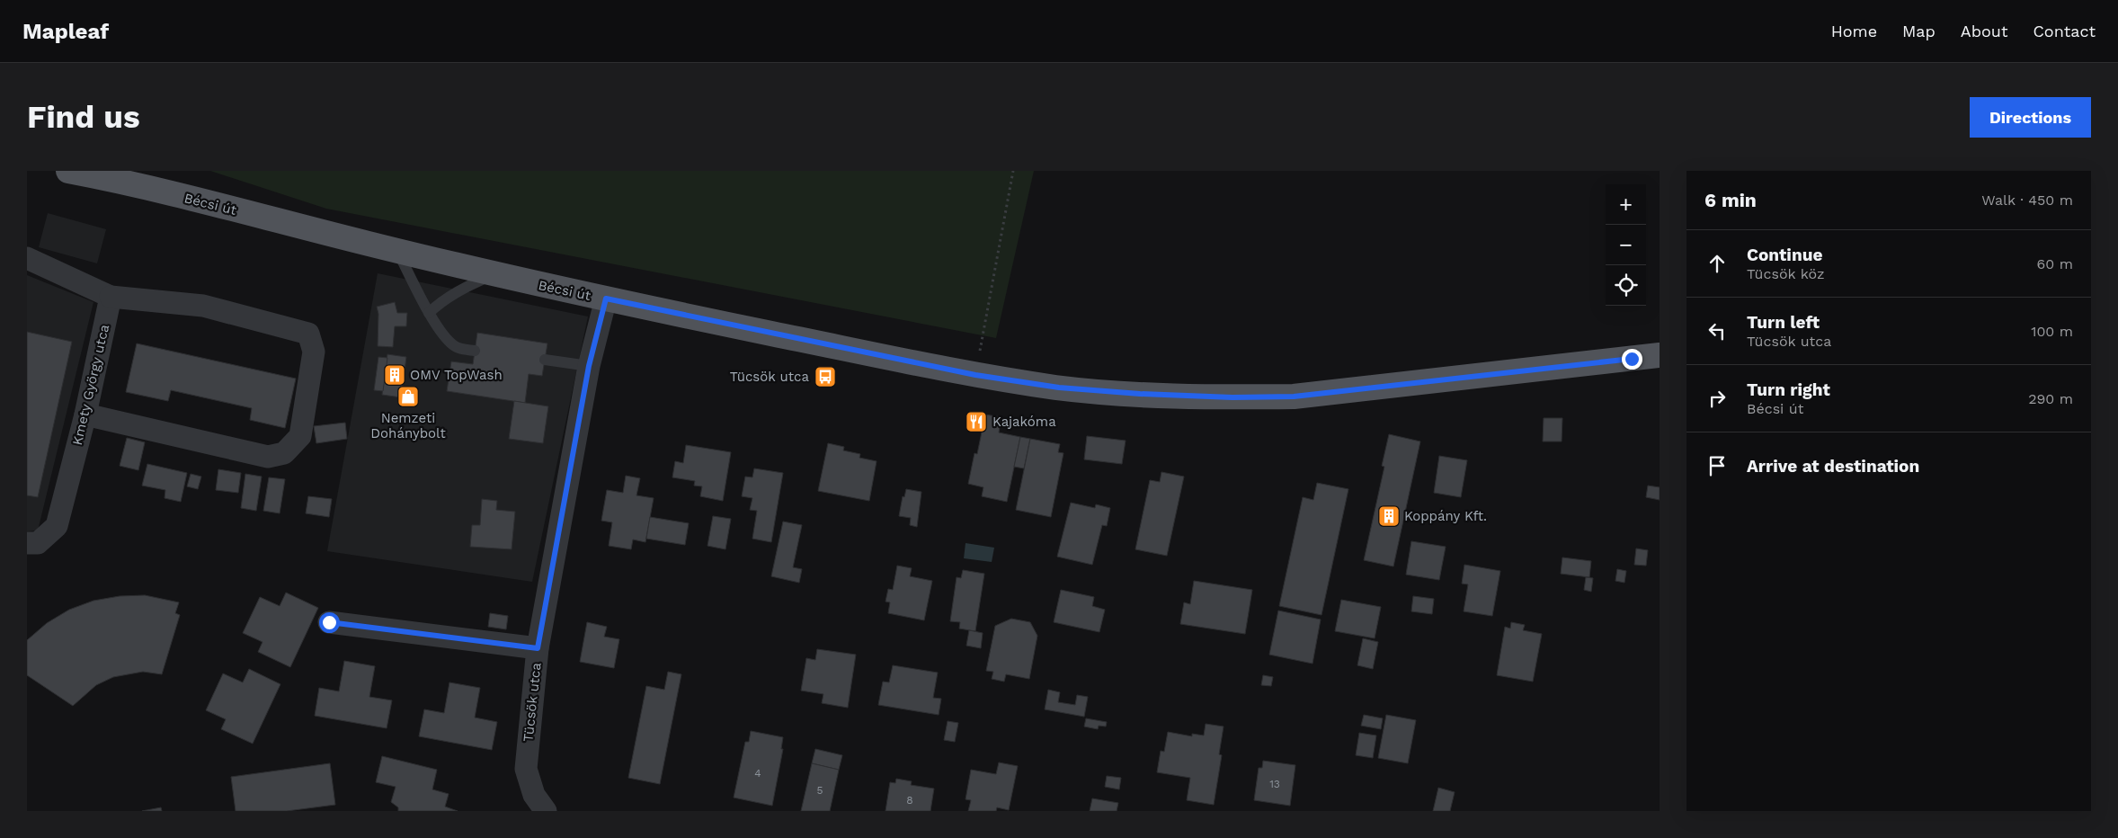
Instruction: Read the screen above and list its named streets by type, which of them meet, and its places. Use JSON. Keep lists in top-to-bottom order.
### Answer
{
  "streets": {
    "main road": ["Bécsi út"],
    "street": ["Kmety György utca", "Tücsök utca"]
  },
  "crossings": [
    ["Bécsi út", "Tücsök utca"]
  ],
  "places": {
    "building": ["OMV TopWash", "Koppány Kft."],
    "bus stop": ["Tücsök utca"],
    "shop": ["Nemzeti Dohánybolt"],
    "restaurant": ["Kajakóma"]
  },
  "house_numbers": [
    "4",
    "13",
    "5",
    "8"
  ],
  "page": {
    "header": "Mapleaf",
    "nav": [
      "Home",
      "Map",
      "About",
      "Contact"
    ],
    "buttons": "Directions",
    "title": "Find us",
    "heading": ["6 min", "Walk · 450 m"],
    "map_buttons": ["+", "−"],
    "list": [
      ["Continue", "Tücsök köz", "60 m"],
      ["Turn left", "Tücsök utca", "100 m"],
      ["Turn right", "Bécsi út", "290 m"],
      "Arrive at destination"
    ]
  }
}
